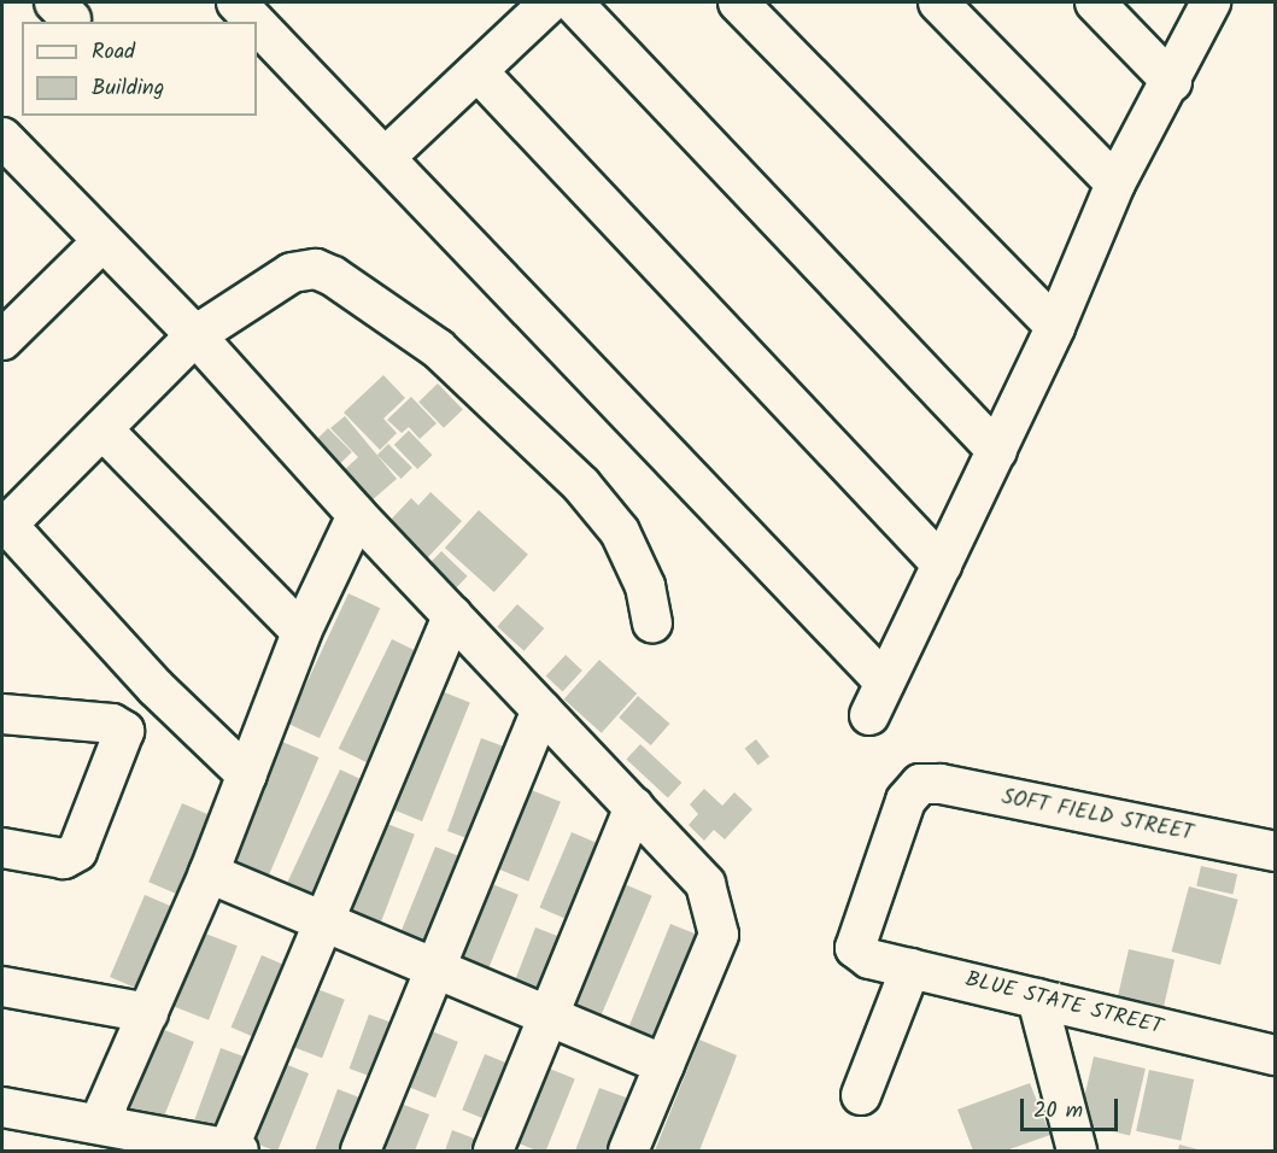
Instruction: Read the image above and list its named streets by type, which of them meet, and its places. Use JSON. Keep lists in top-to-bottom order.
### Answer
{
  "streets": {
    "street": ["SOFT FIELD STREET", "BLUE STATE STREET"]
  },
  "crossings": [
    ["SOFT FIELD STREET", "BLUE STATE STREET"]
  ],
  "legend": ["Road", "Building"],
  "scale_bar": "20 m"
}
